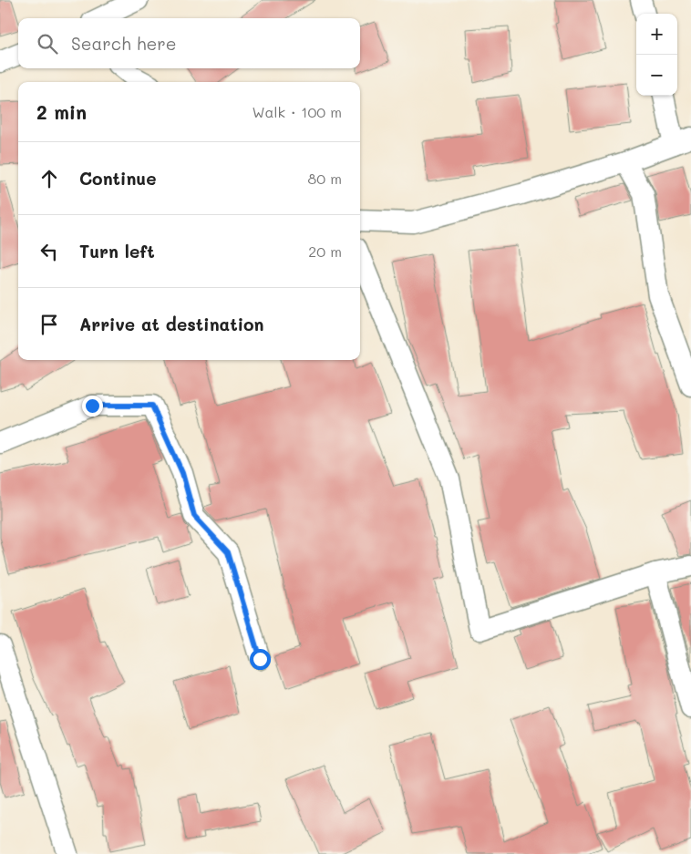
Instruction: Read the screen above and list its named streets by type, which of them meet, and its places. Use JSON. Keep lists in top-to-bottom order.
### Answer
{
  "page": {
    "map_buttons": ["+", "−"],
    "search": "Search here",
    "heading": ["2 min", "Walk · 100 m"],
    "list": [
      ["Continue", "80 m"],
      ["Turn left", "20 m"],
      "Arrive at destination"
    ]
  }
}
